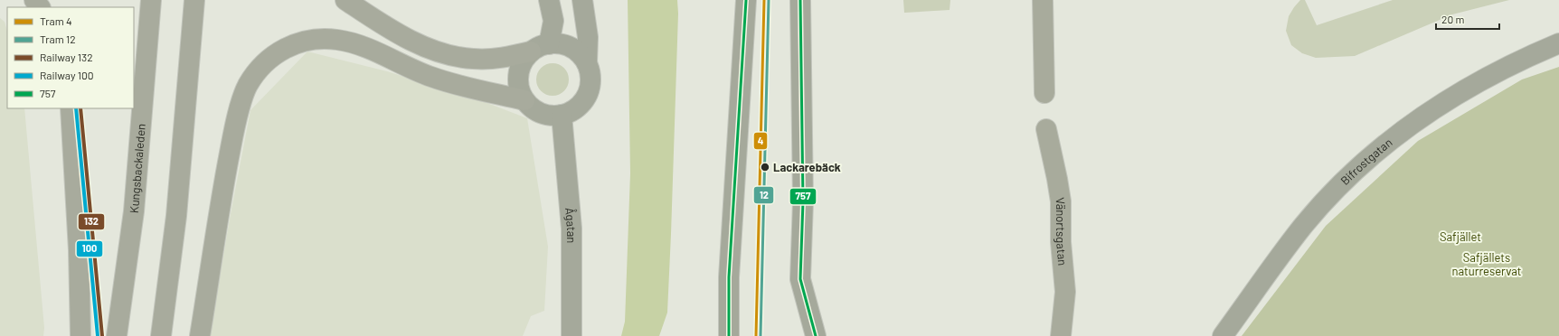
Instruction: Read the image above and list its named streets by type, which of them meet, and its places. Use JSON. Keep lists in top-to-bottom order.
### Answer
{
  "streets": {
    "highway": ["Kungsbackaleden"],
    "main road": ["Bifrostgatan", "Ågatan"],
    "street": ["Vänortsgatan"]
  },
  "parks": ["Safjället", "Safjällets naturreservat"],
  "places": ["Lackarebäck"],
  "lines": [
    "tram line 4",
    "tram line 12",
    "transit line 757",
    "rail line 132",
    "rail line 100"
  ],
  "legend": [
    "Tram 4",
    "Tram 12",
    "Railway 132",
    "Railway 100",
    "757"
  ],
  "scale_bar": "20 m"
}
